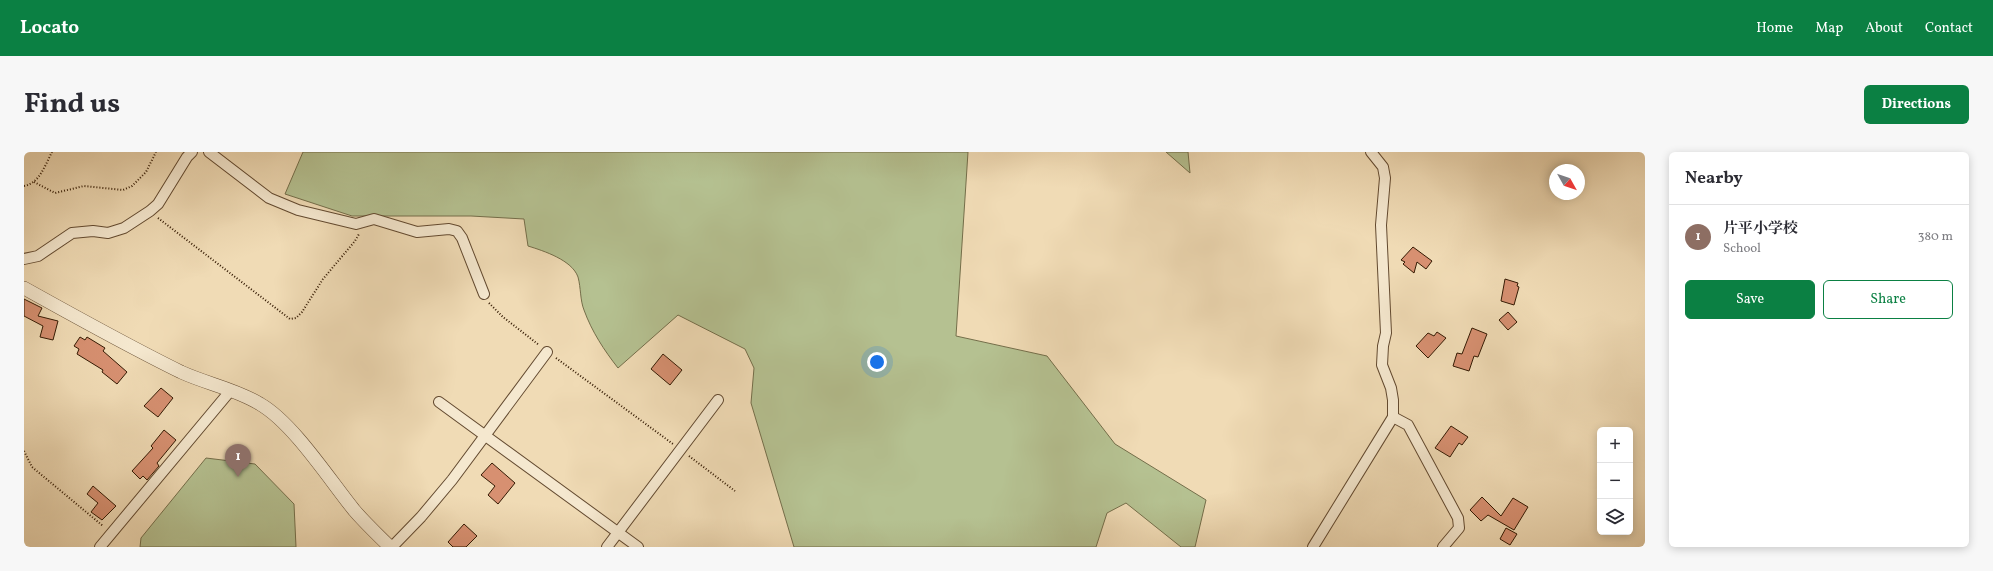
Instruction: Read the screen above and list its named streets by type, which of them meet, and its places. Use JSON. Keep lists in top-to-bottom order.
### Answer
{
  "north": "bottom right",
  "page": {
    "header": "Locato",
    "nav": [
      "Home",
      "Map",
      "About",
      "Contact"
    ],
    "title": "Find us",
    "buttons": [
      "Directions",
      ["Save", "Share"]
    ],
    "heading": "Nearby",
    "list": [
      {
        "mark": "1",
        "name": "片平小学校",
        "note": "School",
        "value": "380 m"
      }
    ],
    "map_buttons": ["+", "−"],
    "pins": "1"
  }
}
